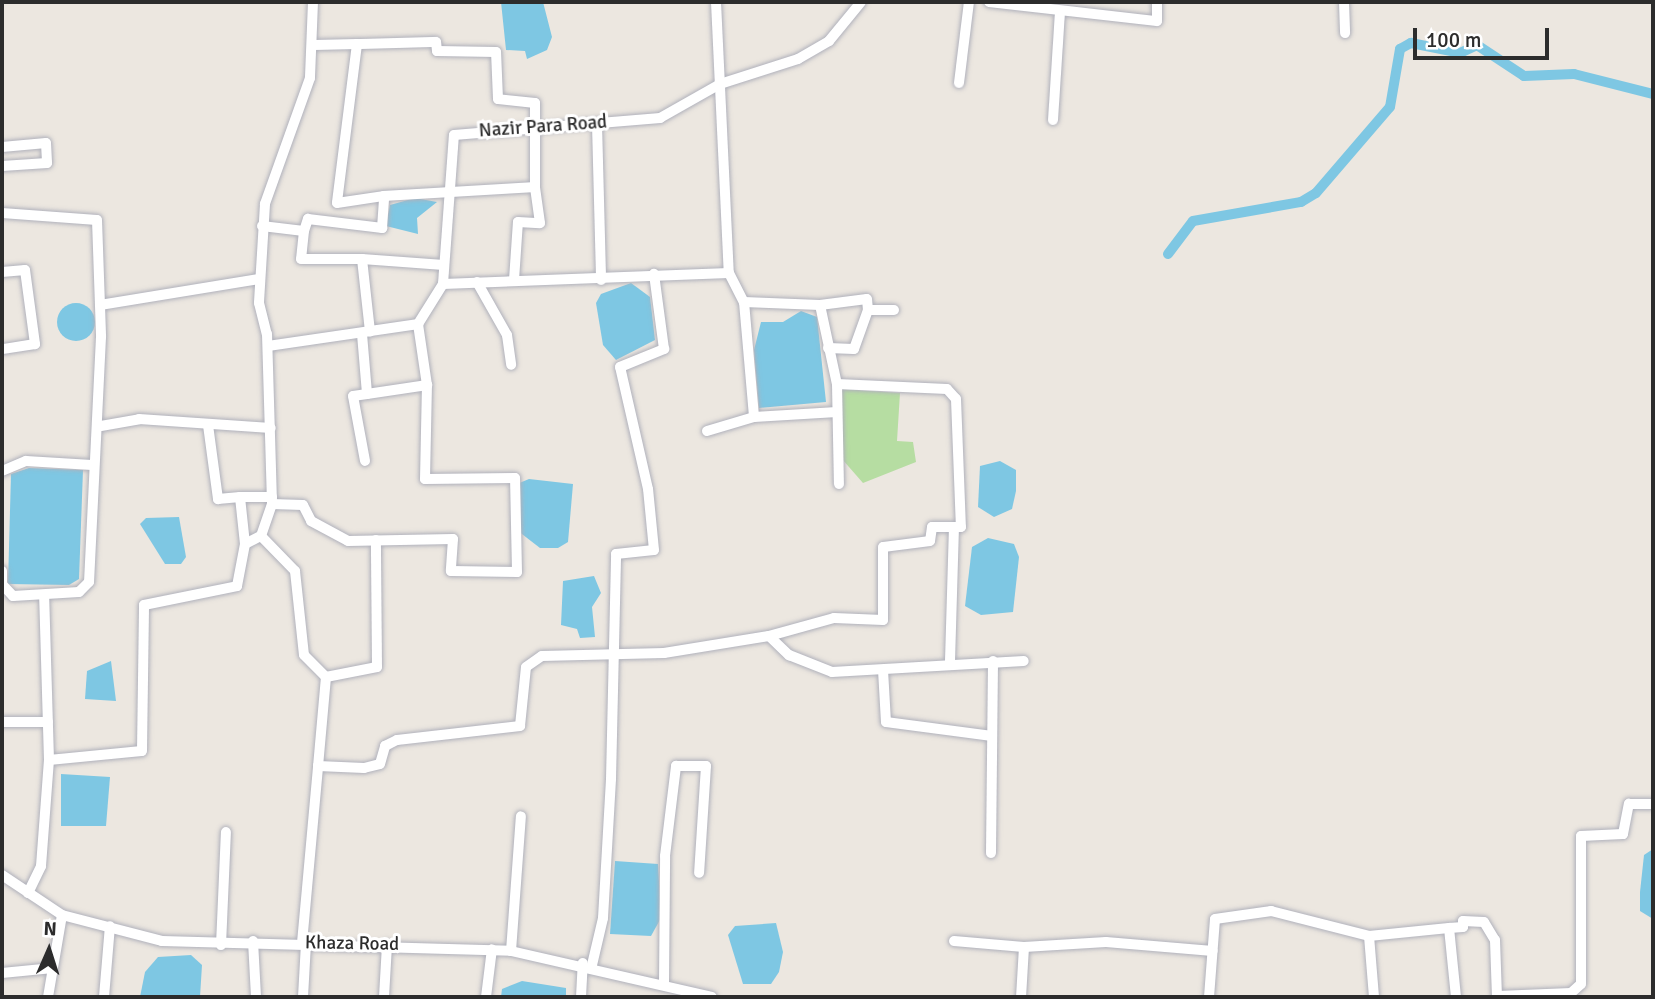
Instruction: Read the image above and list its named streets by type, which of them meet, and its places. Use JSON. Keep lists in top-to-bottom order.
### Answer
{
  "streets": {
    "street": ["Nazir Para Road", "Khaza Road"]
  },
  "scale_bar": "100 m",
  "north": "top"
}
